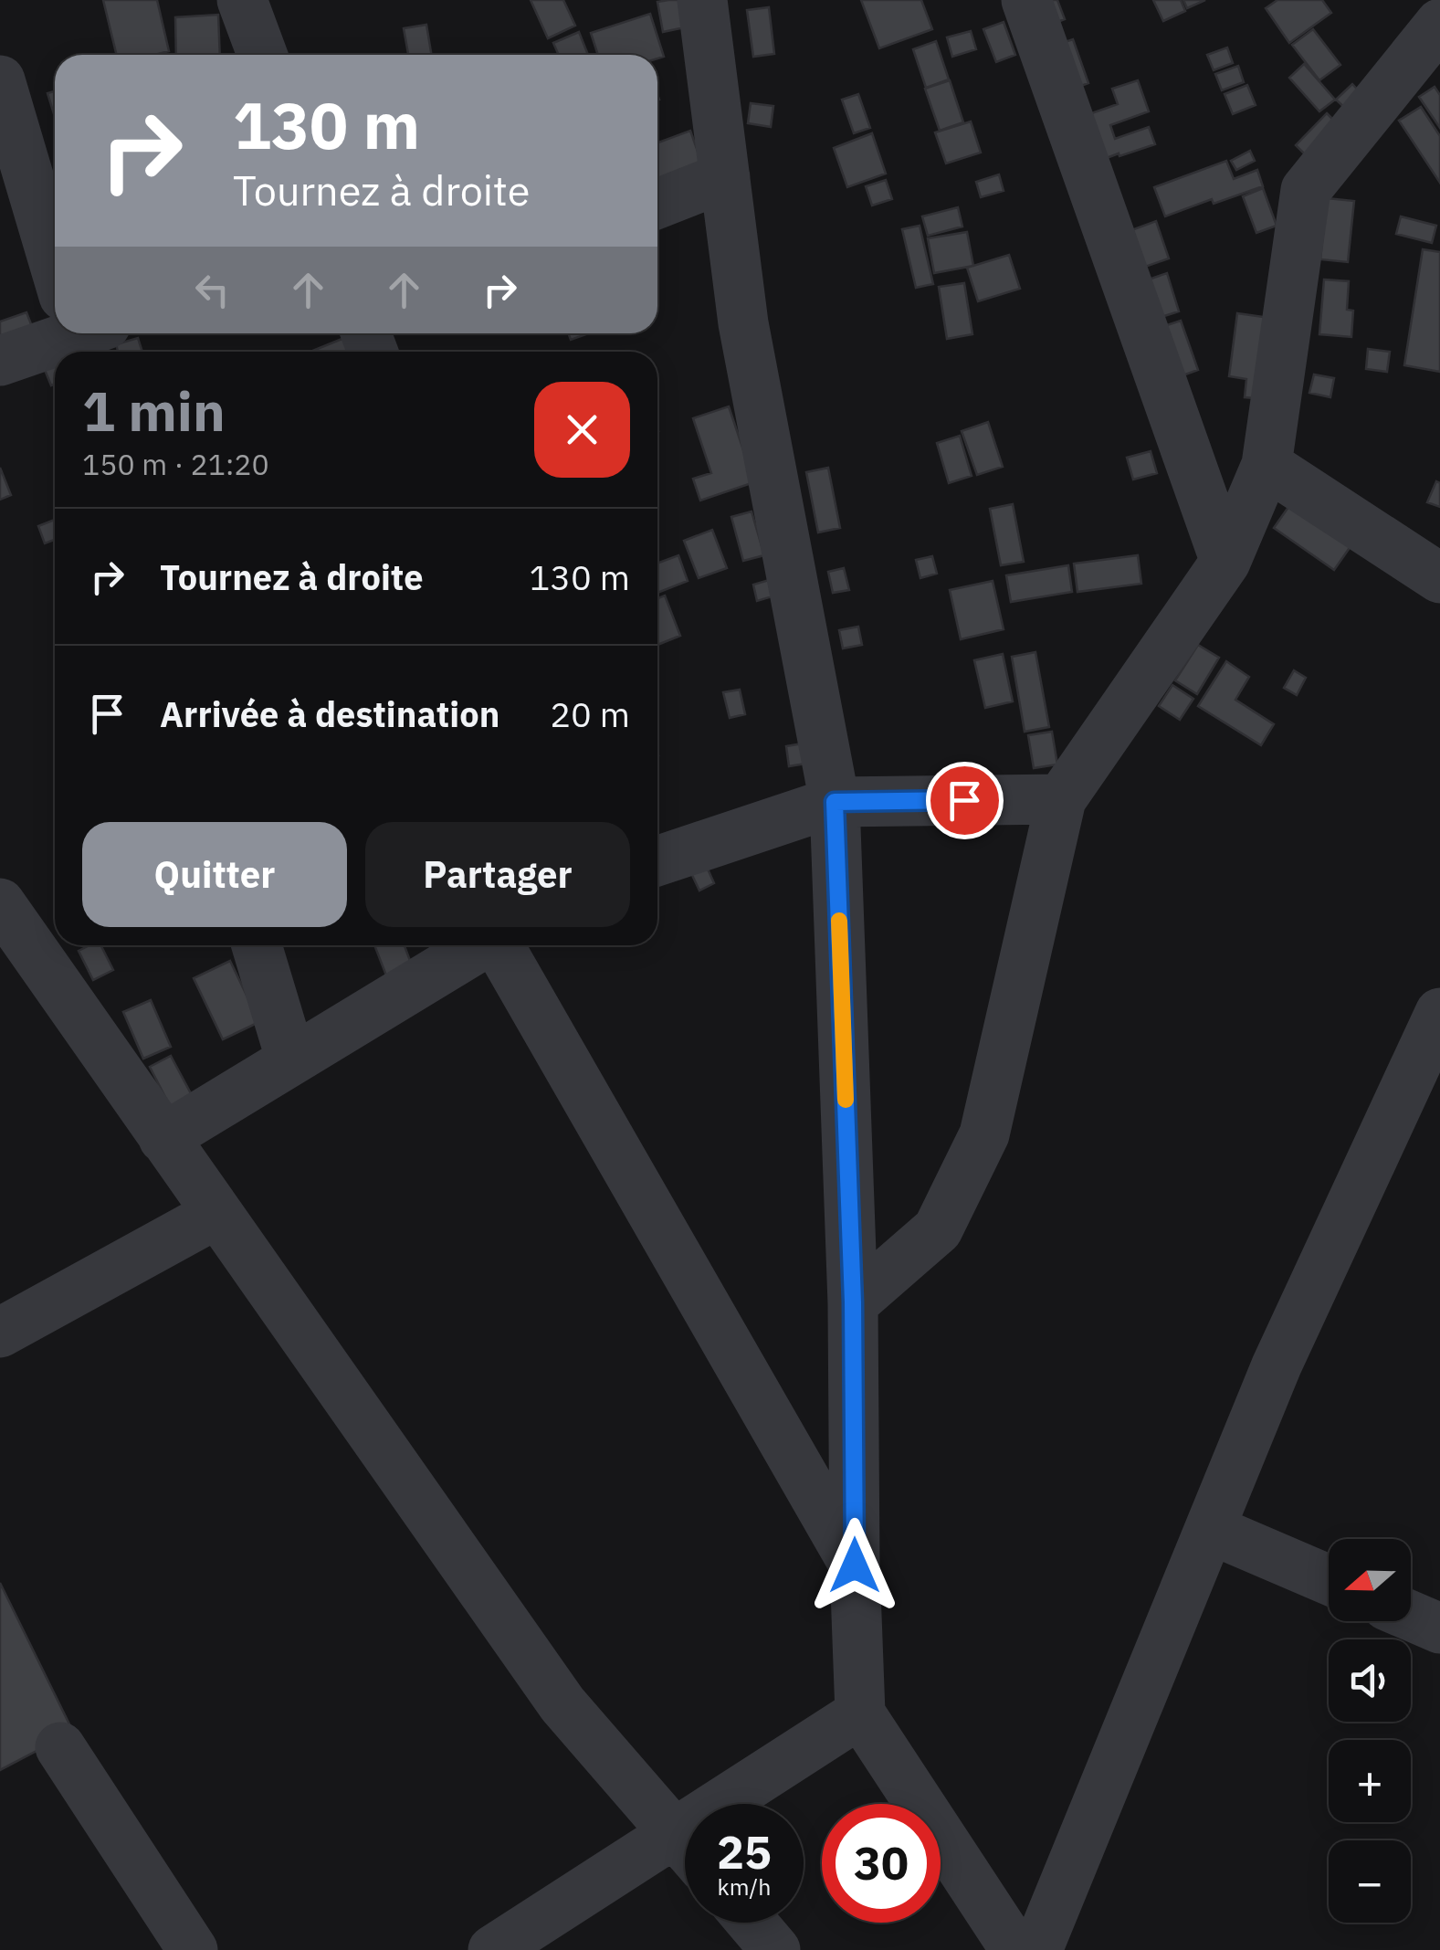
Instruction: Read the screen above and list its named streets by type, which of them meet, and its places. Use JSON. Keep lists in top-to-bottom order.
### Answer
{
  "north": "left",
  "page": {
    "turn": ["130 m", "Tournez à droite"],
    "heading": ["1 min", "150 m · 21:20"],
    "list": [
      {
        "name": "Tournez à droite",
        "value": "130 m"
      },
      {
        "name": "Arrivée à destination",
        "value": "20 m"
      }
    ],
    "buttons": ["Quitter", "Partager"],
    "map_buttons": ["+", "−"],
    "speed": "25 km/h",
    "limit": "30"
  }
}
